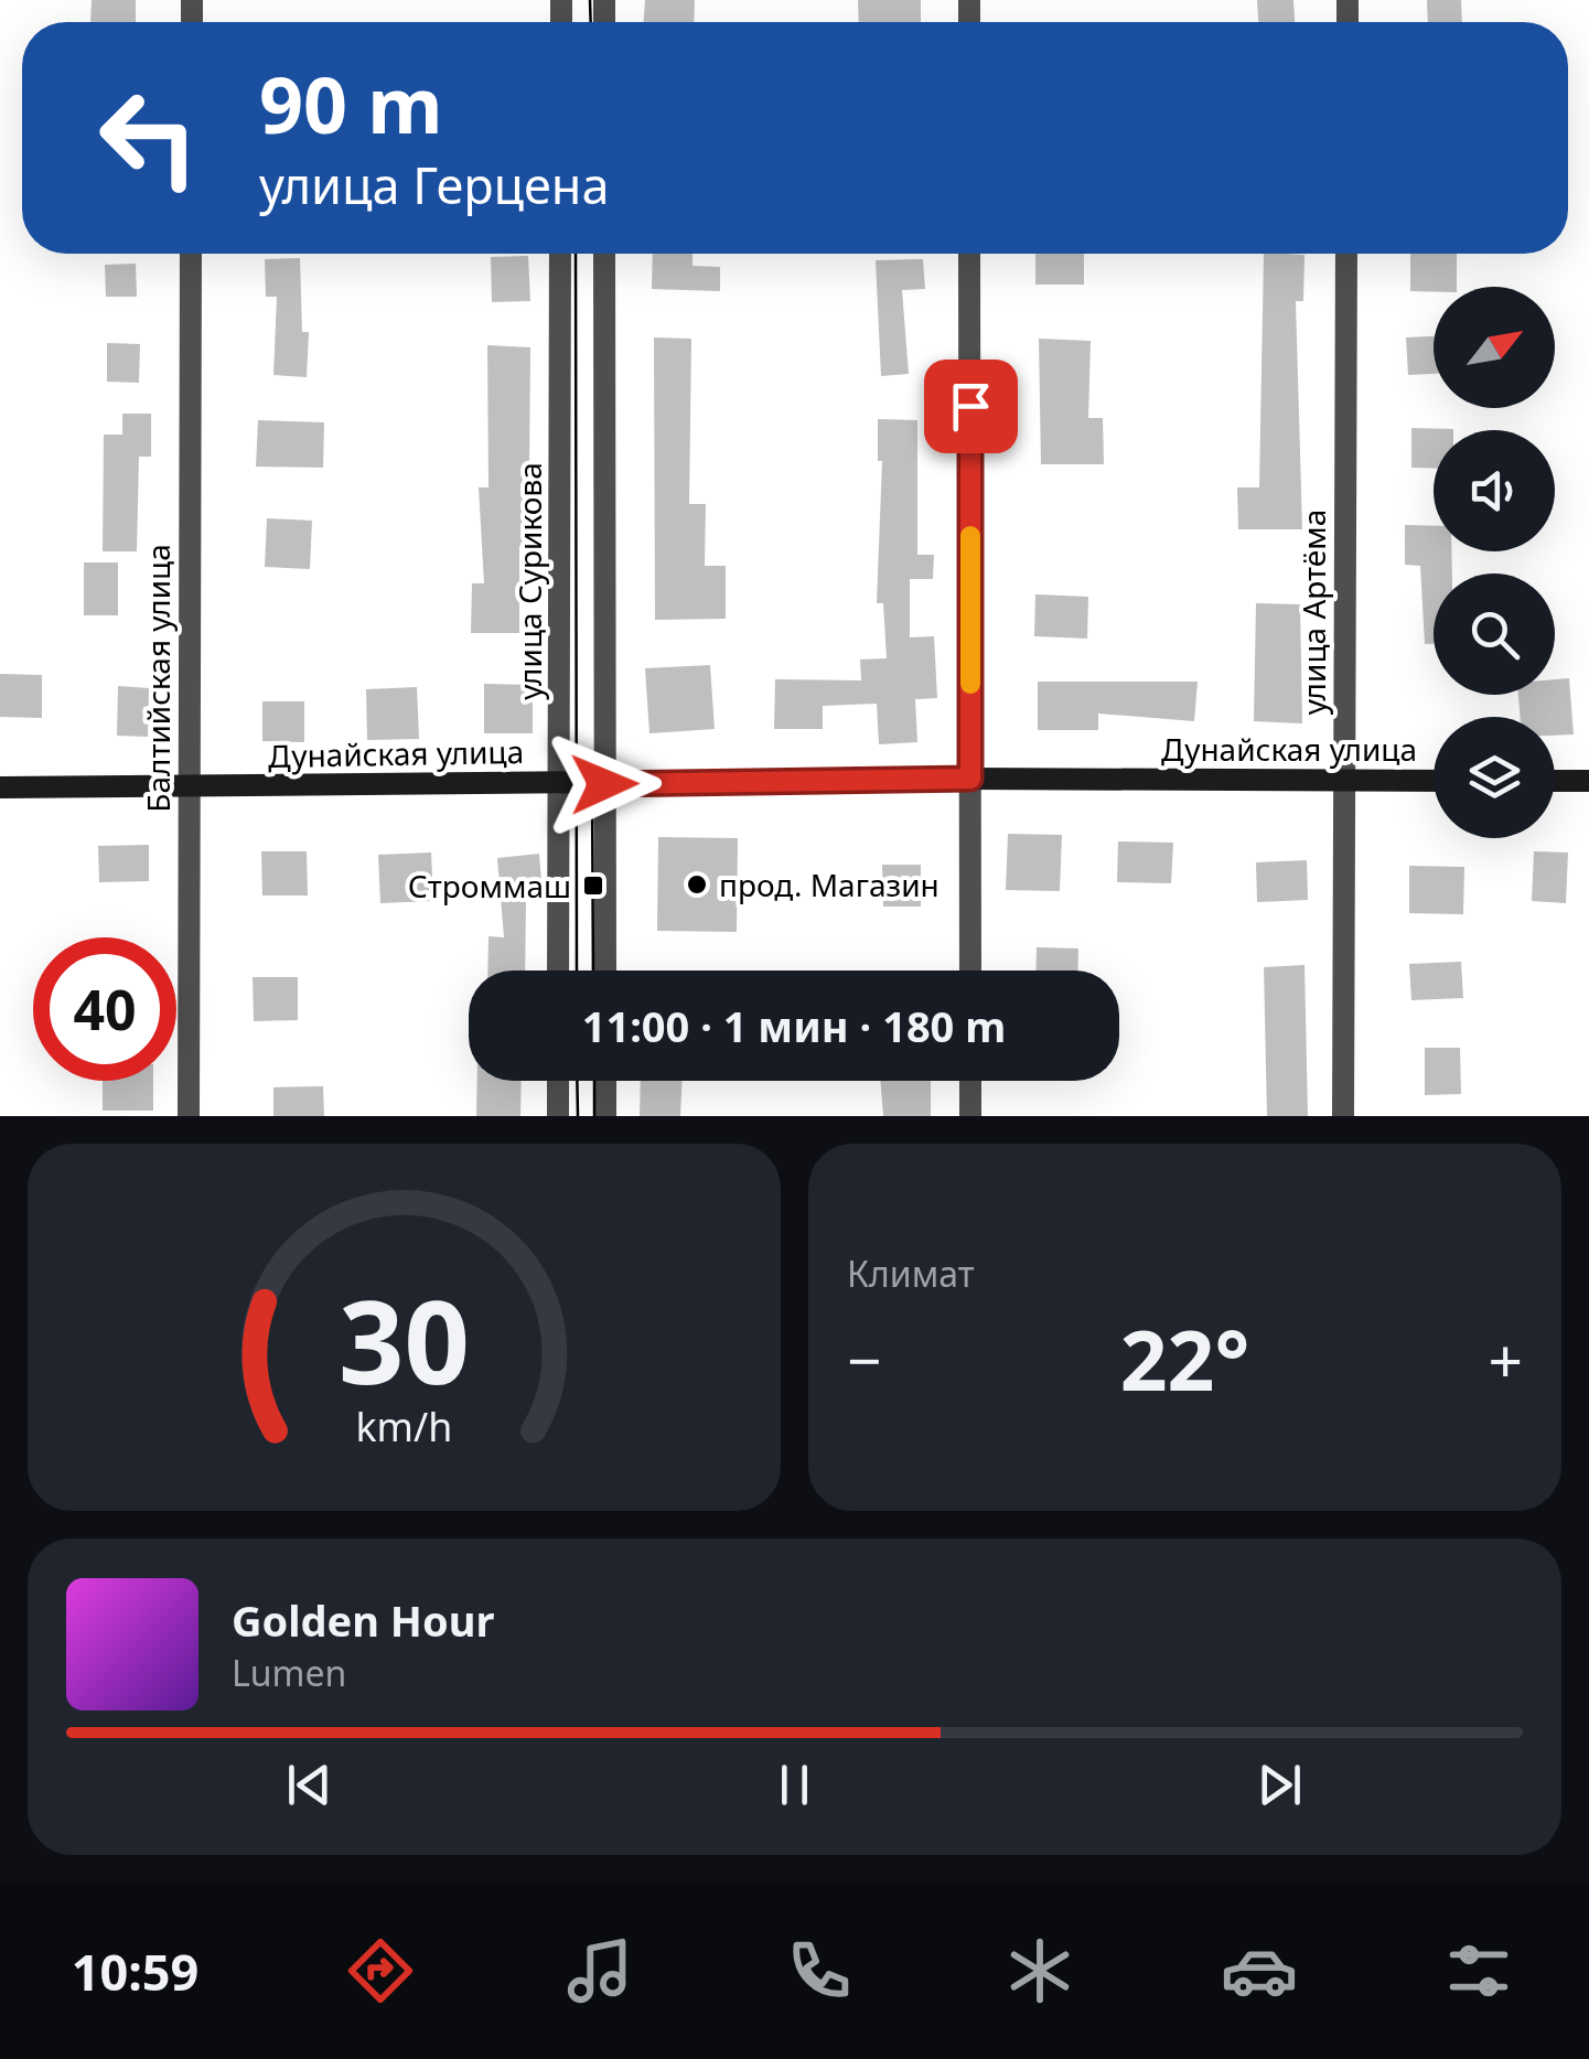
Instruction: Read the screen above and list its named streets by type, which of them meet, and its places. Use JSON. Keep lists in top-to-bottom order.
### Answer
{
  "streets": {
    "street": [
      "улица Сурикова",
      "улица Артёма",
      "Балтийская улица",
      "Дунайская улица"
    ]
  },
  "crossings": [
    ["улица Сурикова", "Дунайская улица"],
    ["улица Артёма", "Дунайская улица"],
    ["Балтийская улица", "Дунайская улица"]
  ],
  "places": {
    "other": ["прод. Магазин"],
    "transit": ["Строммаш"]
  },
  "north": "top right",
  "page": {
    "turn": ["90 m", "улица Герцена"],
    "limit": "40",
    "trip": "11:00 · 1 мин · 180 m",
    "tile": "Климат",
    "heat": ["−", "22°", "+"],
    "song": ["Golden Hour", "Lumen"],
    "tabs": "10:59",
    "gauge": ["30", "km/h"]
  }
}
